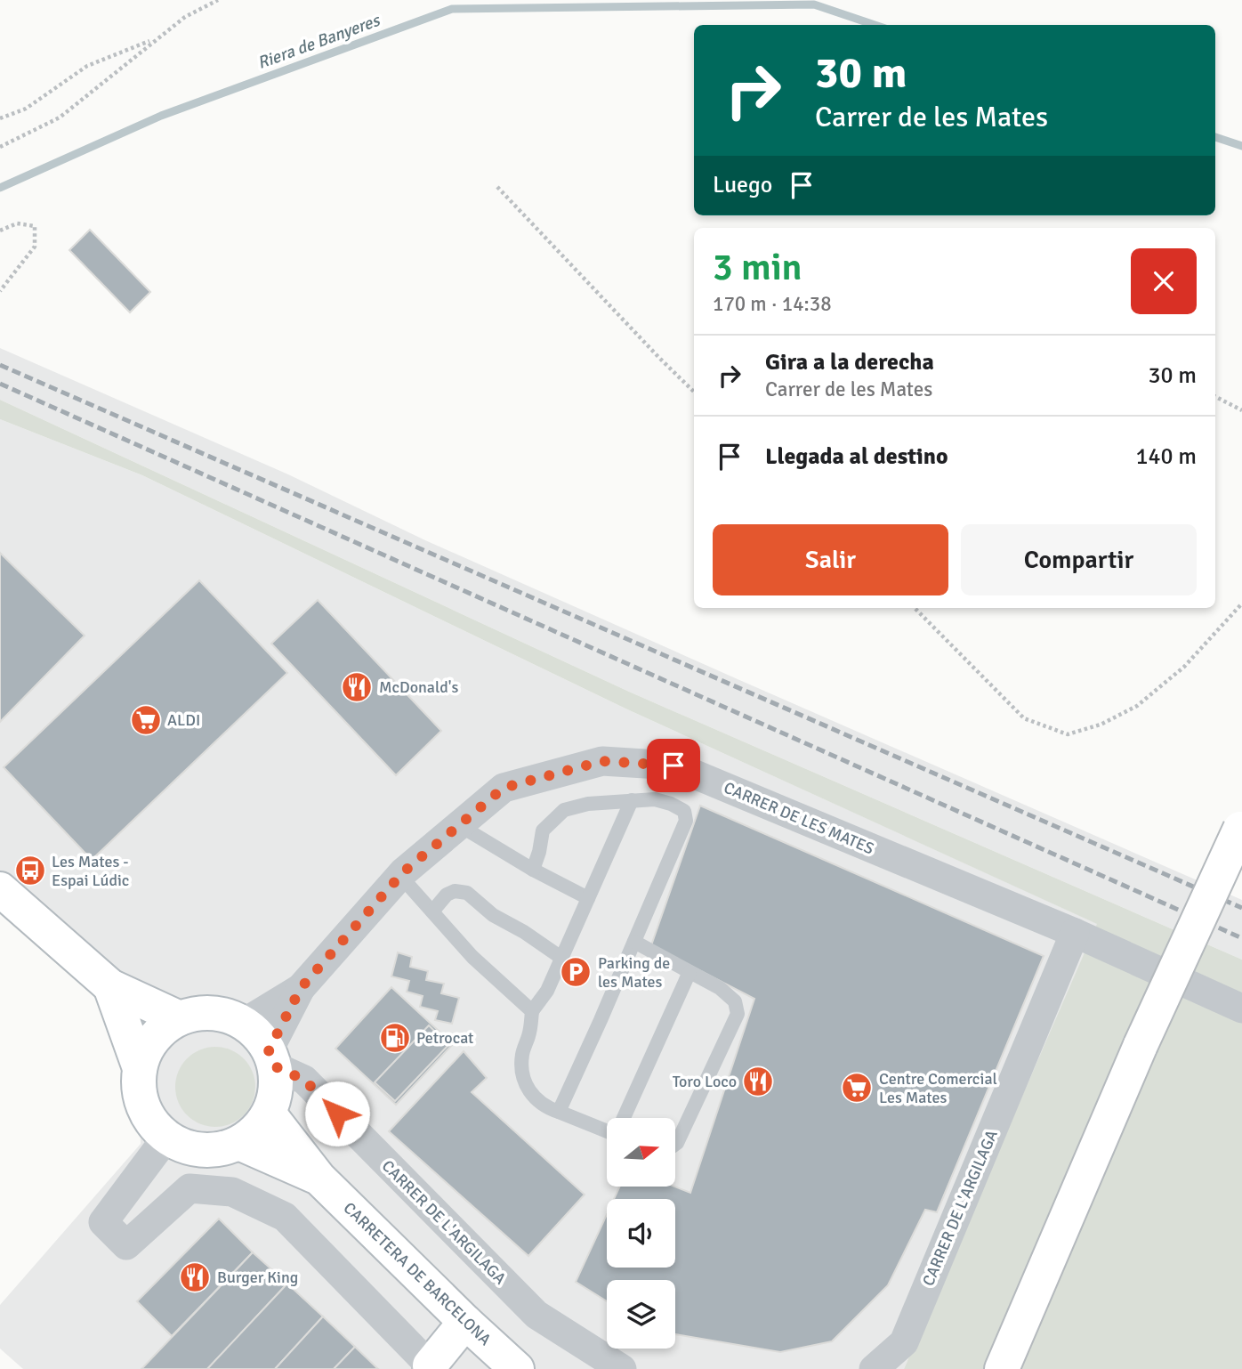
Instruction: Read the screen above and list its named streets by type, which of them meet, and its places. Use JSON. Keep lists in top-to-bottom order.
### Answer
{
  "streets": {
    "main road": ["CARRETERA DE BARCELONA"],
    "street": ["CARRER DE LES MATES", "CARRER DE L'ARGILAGA"]
  },
  "crossings": [
    ["CARRER DE LES MATES", "CARRER DE L'ARGILAGA"],
    ["CARRER DE LES MATES", "CARRETERA DE BARCELONA"],
    ["CARRER DE L'ARGILAGA", "CARRETERA DE BARCELONA"]
  ],
  "water": ["Riera de Banyeres"],
  "places": {
    "restaurant": ["McDonald's", "Toro Loco", "Burger King"],
    "supermarket": ["ALDI", "Centre Comercial Les Mates"],
    "bus stop": ["Les Mates - Espai Lúdic"],
    "parking": ["Parking de les Mates"],
    "fuel station": ["Petrocat"]
  },
  "north": "right",
  "page": {
    "turn": ["30 m", "Carrer de les Mates"],
    "then": "Luego",
    "heading": ["3 min", "170 m · 14:38"],
    "list": [
      {
        "name": "Gira a la derecha",
        "note": "Carrer de les Mates",
        "value": "30 m"
      },
      {
        "name": "Llegada al destino",
        "value": "140 m"
      }
    ],
    "buttons": ["Salir", "Compartir"]
  }
}
